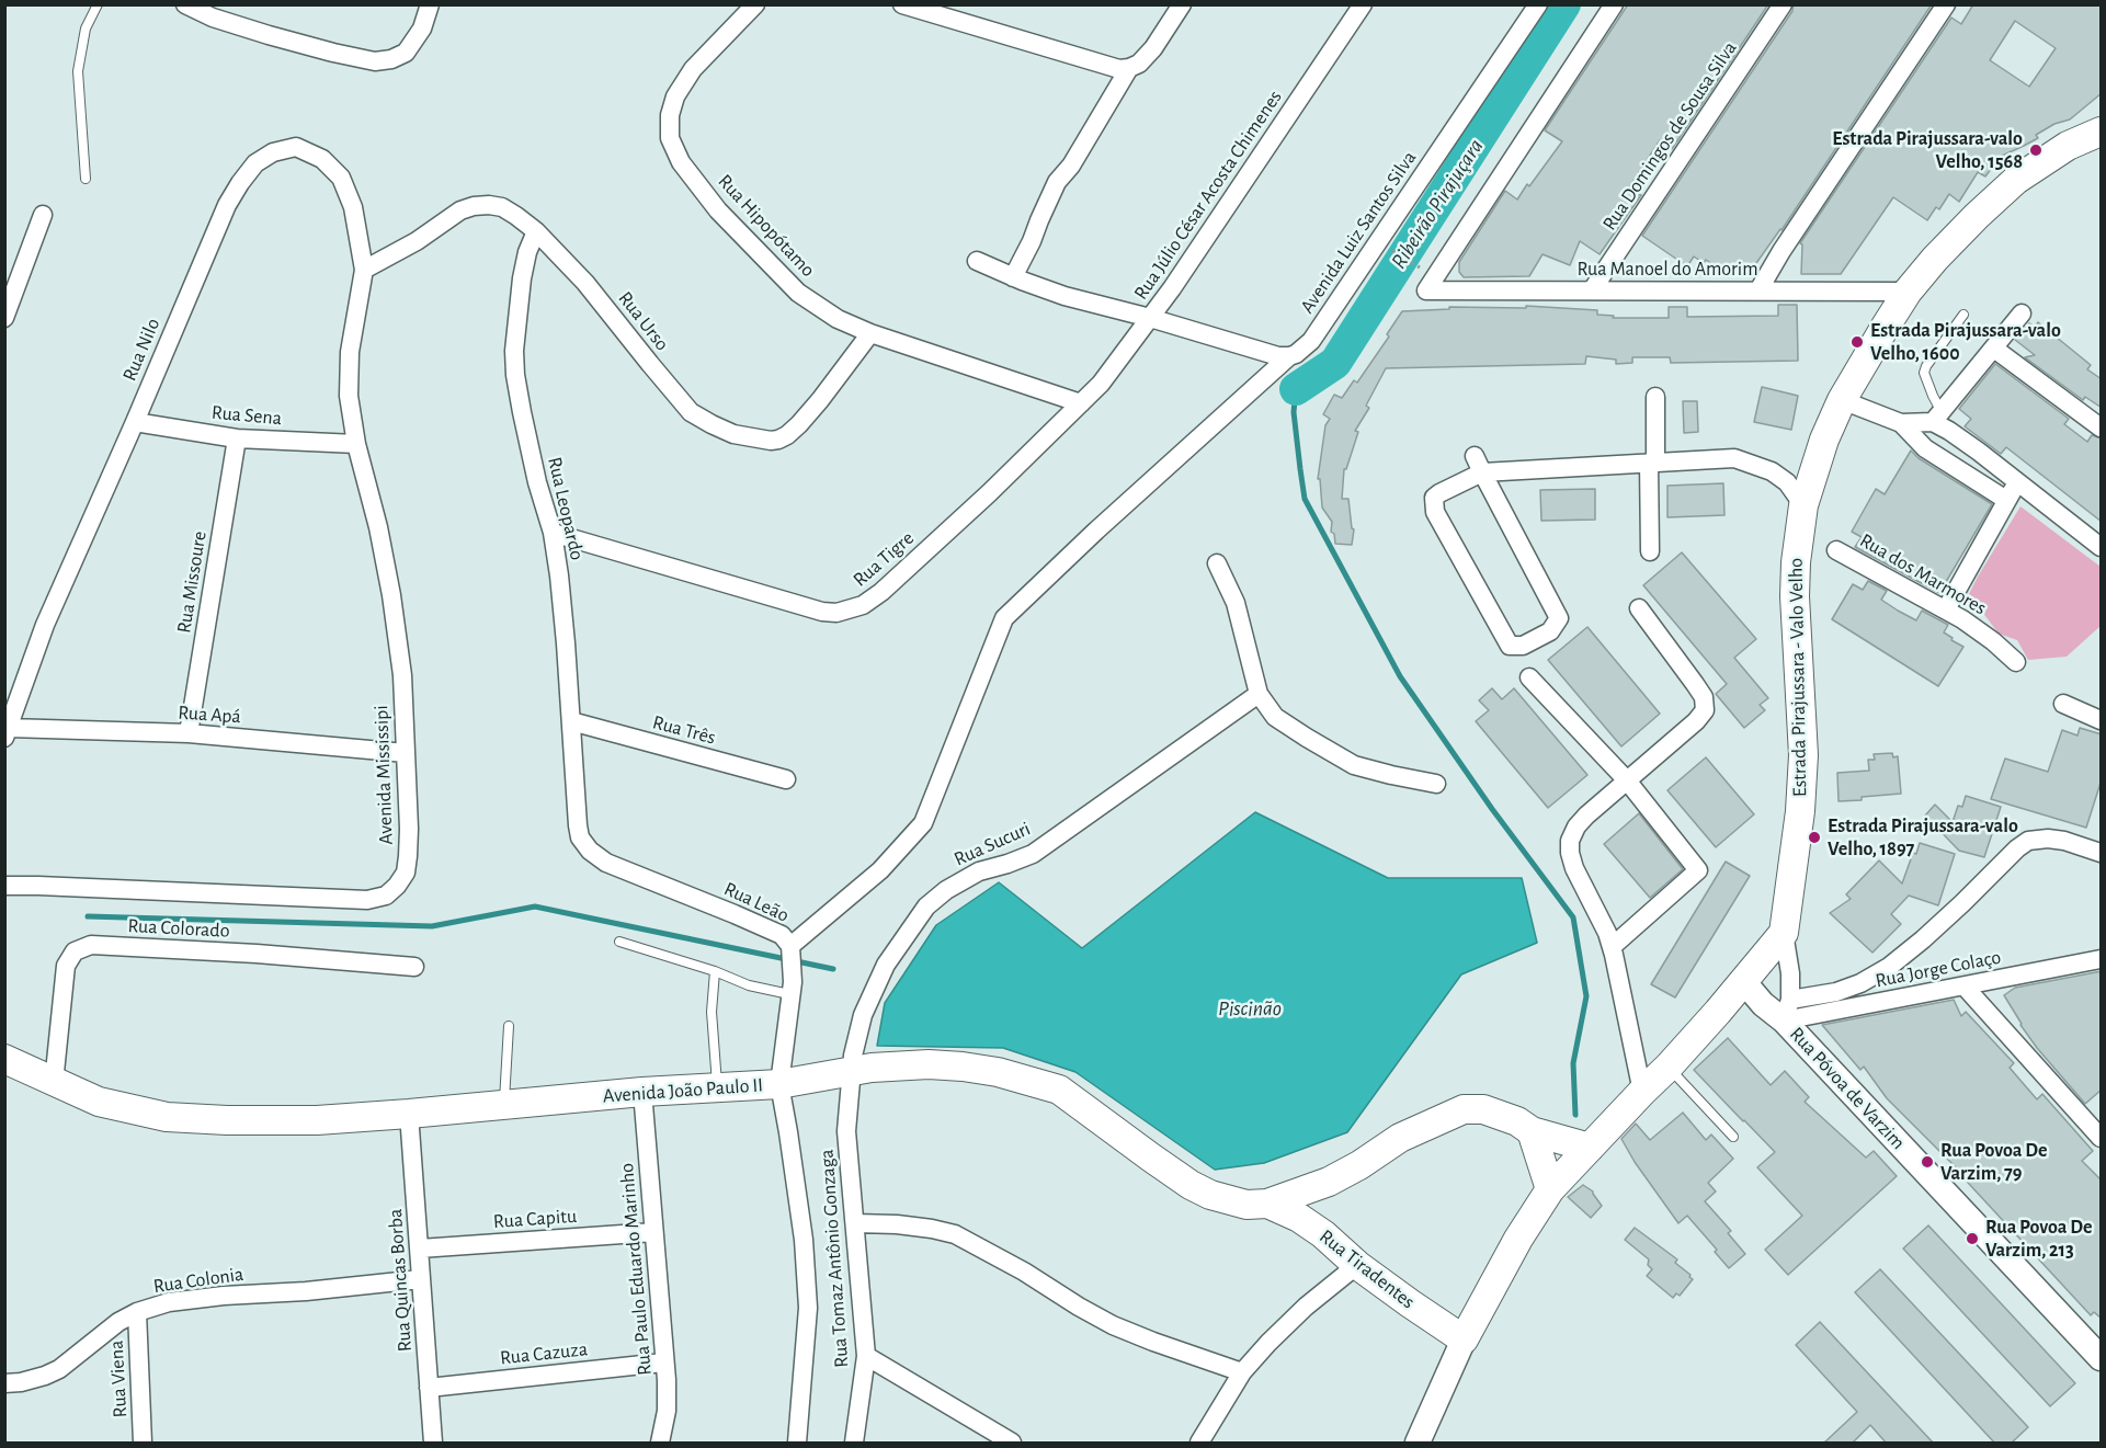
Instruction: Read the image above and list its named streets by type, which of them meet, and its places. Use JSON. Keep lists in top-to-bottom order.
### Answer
{
  "streets": {
    "main road": [
      "Estrada Pirajussara - Valo Velho",
      "Rua Póvoa de Varzim",
      "Avenida João Paulo II",
      "Rua Tiradentes"
    ],
    "street": [
      "Rua Domingos de Sousa Silva",
      "Rua Júlio César Acosta Chimenes",
      "Rua Hipopótamo",
      "Avenida Luiz Santos Silva",
      "Rua Manoel do Amorim",
      "Rua Urso",
      "Rua Nilo",
      "Rua Sena",
      "Rua Leopardo",
      "Rua Tigre",
      "Rua dos Marmores",
      "Rua Missoure",
      "Rua Apá",
      "Rua Três",
      "Avenida Mississipi",
      "Rua Sucuri",
      "Rua Leão",
      "Rua Colorado",
      "Rua Jorge Colaço",
      "Rua Capitu",
      "Rua Tomaz Antônio Gonzaga",
      "Rua Paulo Eduardo Marinho",
      "Rua Colonia",
      "Rua Quincas Borba",
      "Rua Cazuza",
      "Rua Viena"
    ]
  },
  "crossings": [
    ["Rua Domingos de Sousa Silva", "Rua Manoel do Amorim"],
    ["Rua Júlio César Acosta Chimenes", "Rua Hipopótamo"],
    ["Rua Júlio César Acosta Chimenes", "Rua Tigre"],
    ["Rua Hipopótamo", "Rua Urso"],
    ["Rua Hipopótamo", "Rua Tigre"],
    ["Avenida Luiz Santos Silva", "Rua Leão"],
    ["Rua Manoel do Amorim", "Estrada Pirajussara - Valo Velho"],
    ["Rua Urso", "Rua Nilo"],
    ["Rua Urso", "Rua Leopardo"],
    ["Rua Urso", "Avenida Mississipi"],
    ["Rua Nilo", "Rua Sena"],
    ["Rua Nilo", "Rua Apá"],
    ["Rua Nilo", "Avenida Mississipi"],
    ["Rua Sena", "Rua Missoure"],
    ["Rua Sena", "Avenida Mississipi"],
    ["Rua Leopardo", "Rua Tigre"],
    ["Rua Leopardo", "Rua Três"],
    ["Rua Leopardo", "Rua Leão"],
    ["Rua Missoure", "Rua Apá"],
    ["Estrada Pirajussara - Valo Velho", "Rua Póvoa de Varzim"],
    ["Rua Apá", "Avenida Mississipi"],
    ["Rua Sucuri", "Avenida João Paulo II"],
    ["Rua Sucuri", "Rua Tomaz Antônio Gonzaga"],
    ["Rua Leão", "Avenida João Paulo II"],
    ["Rua Colorado", "Avenida João Paulo II"],
    ["Rua Jorge Colaço", "Rua Póvoa de Varzim"],
    ["Avenida João Paulo II", "Rua Tomaz Antônio Gonzaga"],
    ["Avenida João Paulo II", "Rua Paulo Eduardo Marinho"],
    ["Avenida João Paulo II", "Rua Tiradentes"],
    ["Avenida João Paulo II", "Rua Quincas Borba"],
    ["Rua Capitu", "Rua Paulo Eduardo Marinho"],
    ["Rua Capitu", "Rua Quincas Borba"],
    ["Rua Paulo Eduardo Marinho", "Rua Cazuza"],
    ["Rua Colonia", "Rua Quincas Borba"],
    ["Rua Colonia", "Rua Viena"],
    ["Rua Quincas Borba", "Rua Cazuza"]
  ],
  "water": ["Ribeirão Pirajuçara", "Piscinão"],
  "places": [
    "Estrada Pirajussara-valo Velho, 1568",
    "Estrada Pirajussara-valo Velho, 1600",
    "Estrada Pirajussara-valo Velho, 1897",
    "Rua Povoa De Varzim, 79",
    "Rua Povoa De Varzim, 213"
  ]
}
